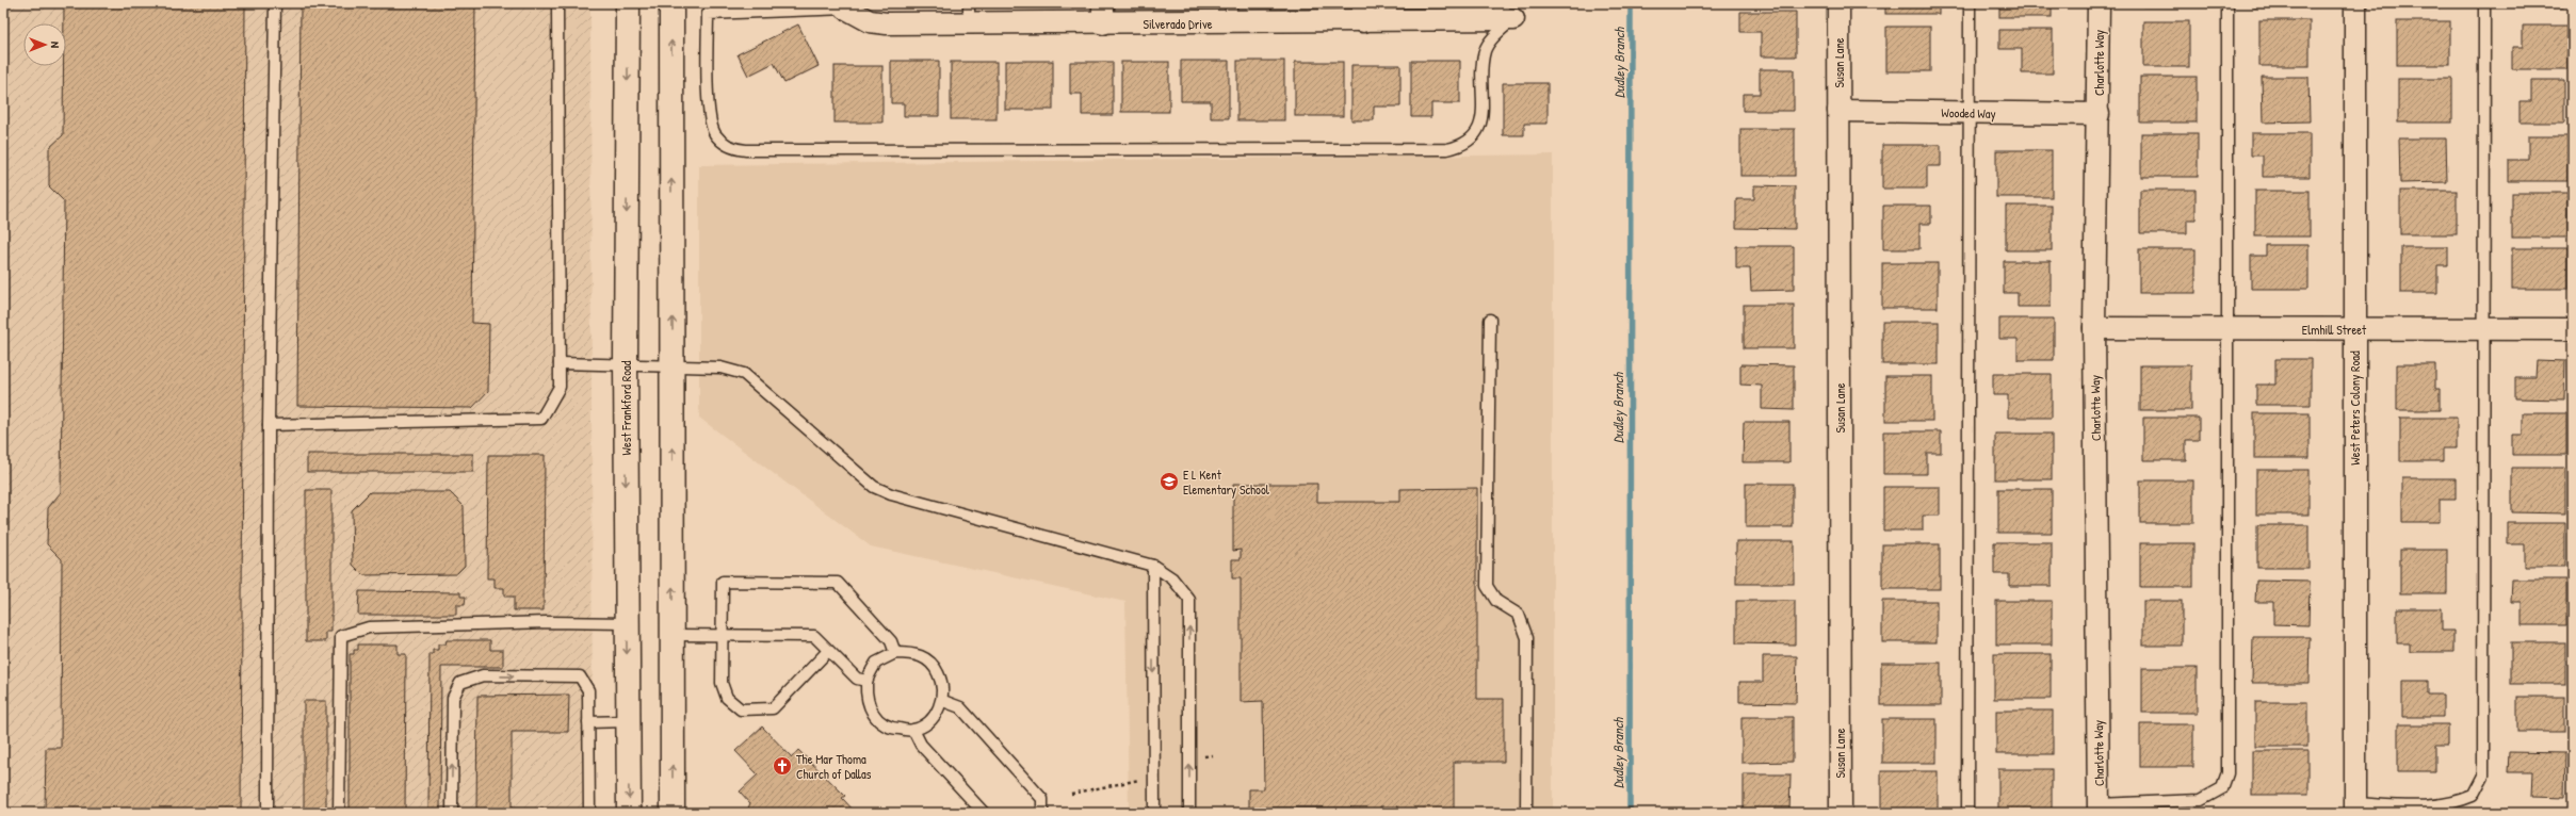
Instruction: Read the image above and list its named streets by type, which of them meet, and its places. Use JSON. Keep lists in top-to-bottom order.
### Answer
{
  "streets": {
    "main road": ["West Frankford Road"],
    "street": [
      "Silverado Drive",
      "Susan Lane",
      "Charlotte Way",
      "Wooded Way",
      "Elmhill Street",
      "West Peters Colony Road"
    ]
  },
  "crossings": [
    ["Susan Lane", "Wooded Way"],
    ["Charlotte Way", "Wooded Way"],
    ["Charlotte Way", "Elmhill Street"],
    ["Elmhill Street", "West Peters Colony Road"]
  ],
  "water": ["Dudley Branch"],
  "places": {
    "school or university": ["E L Kent Elementary School"],
    "church": ["The Mar Thoma Church of Dallas"]
  },
  "north": "right"
}
